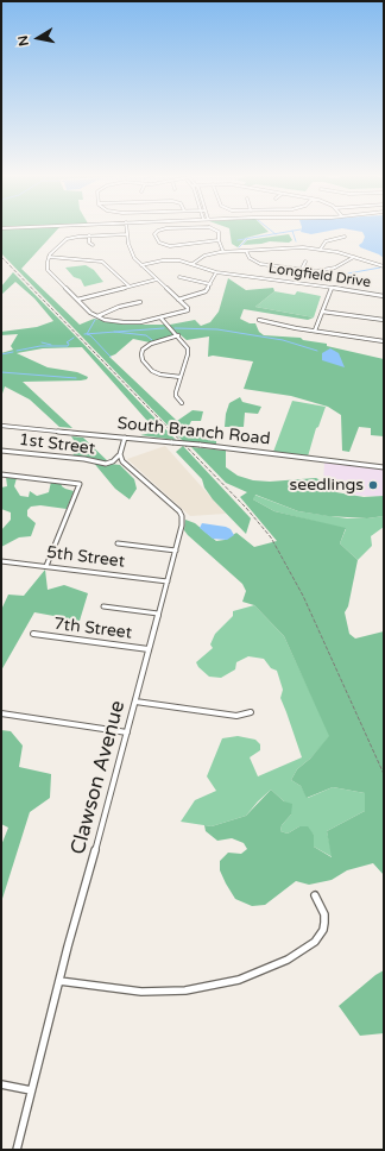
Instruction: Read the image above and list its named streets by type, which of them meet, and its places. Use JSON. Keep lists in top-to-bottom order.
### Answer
{
  "streets": {
    "street": [
      "Longfield Drive",
      "South Branch Road",
      "1st Street",
      "5th Street",
      "7th Street",
      "Clawson Avenue"
    ]
  },
  "crossings": [
    ["1st Street", "Clawson Avenue"],
    ["5th Street", "Clawson Avenue"],
    ["7th Street", "Clawson Avenue"]
  ],
  "places": ["seedlings"],
  "north": "left"
}
